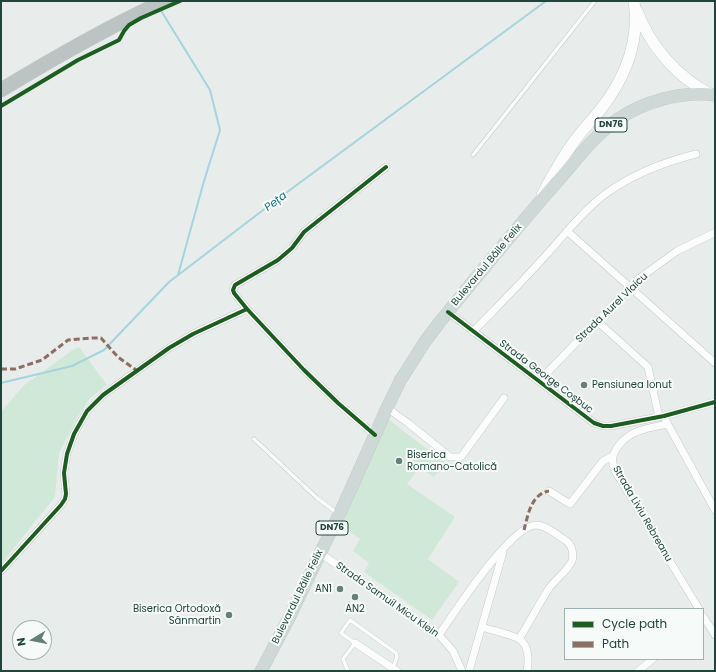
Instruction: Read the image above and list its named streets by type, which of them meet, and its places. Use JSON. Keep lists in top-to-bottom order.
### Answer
{
  "streets": {
    "main road": ["DN76", "Bulevardul Băile Felix"],
    "street": [
      "Strada Aurel Vlaicu",
      "Strada George Coșbuc",
      "Strada Liviu Rebreanu",
      "Strada Samuil Micu Klein"
    ]
  },
  "crossings": [
    ["Bulevardul Băile Felix", "Strada George Coșbuc"],
    ["Bulevardul Băile Felix", "Strada Samuil Micu Klein"],
    ["Strada Aurel Vlaicu", "Strada George Coșbuc"]
  ],
  "water": ["Peța"],
  "places": [
    "Pensiunea Ionut",
    "Biserica Romano-Catolică",
    "AN1",
    "AN2",
    "Biserica Ortodoxă Sânmartin"
  ],
  "legend": ["Cycle path", "Path"],
  "north": "left"
}
